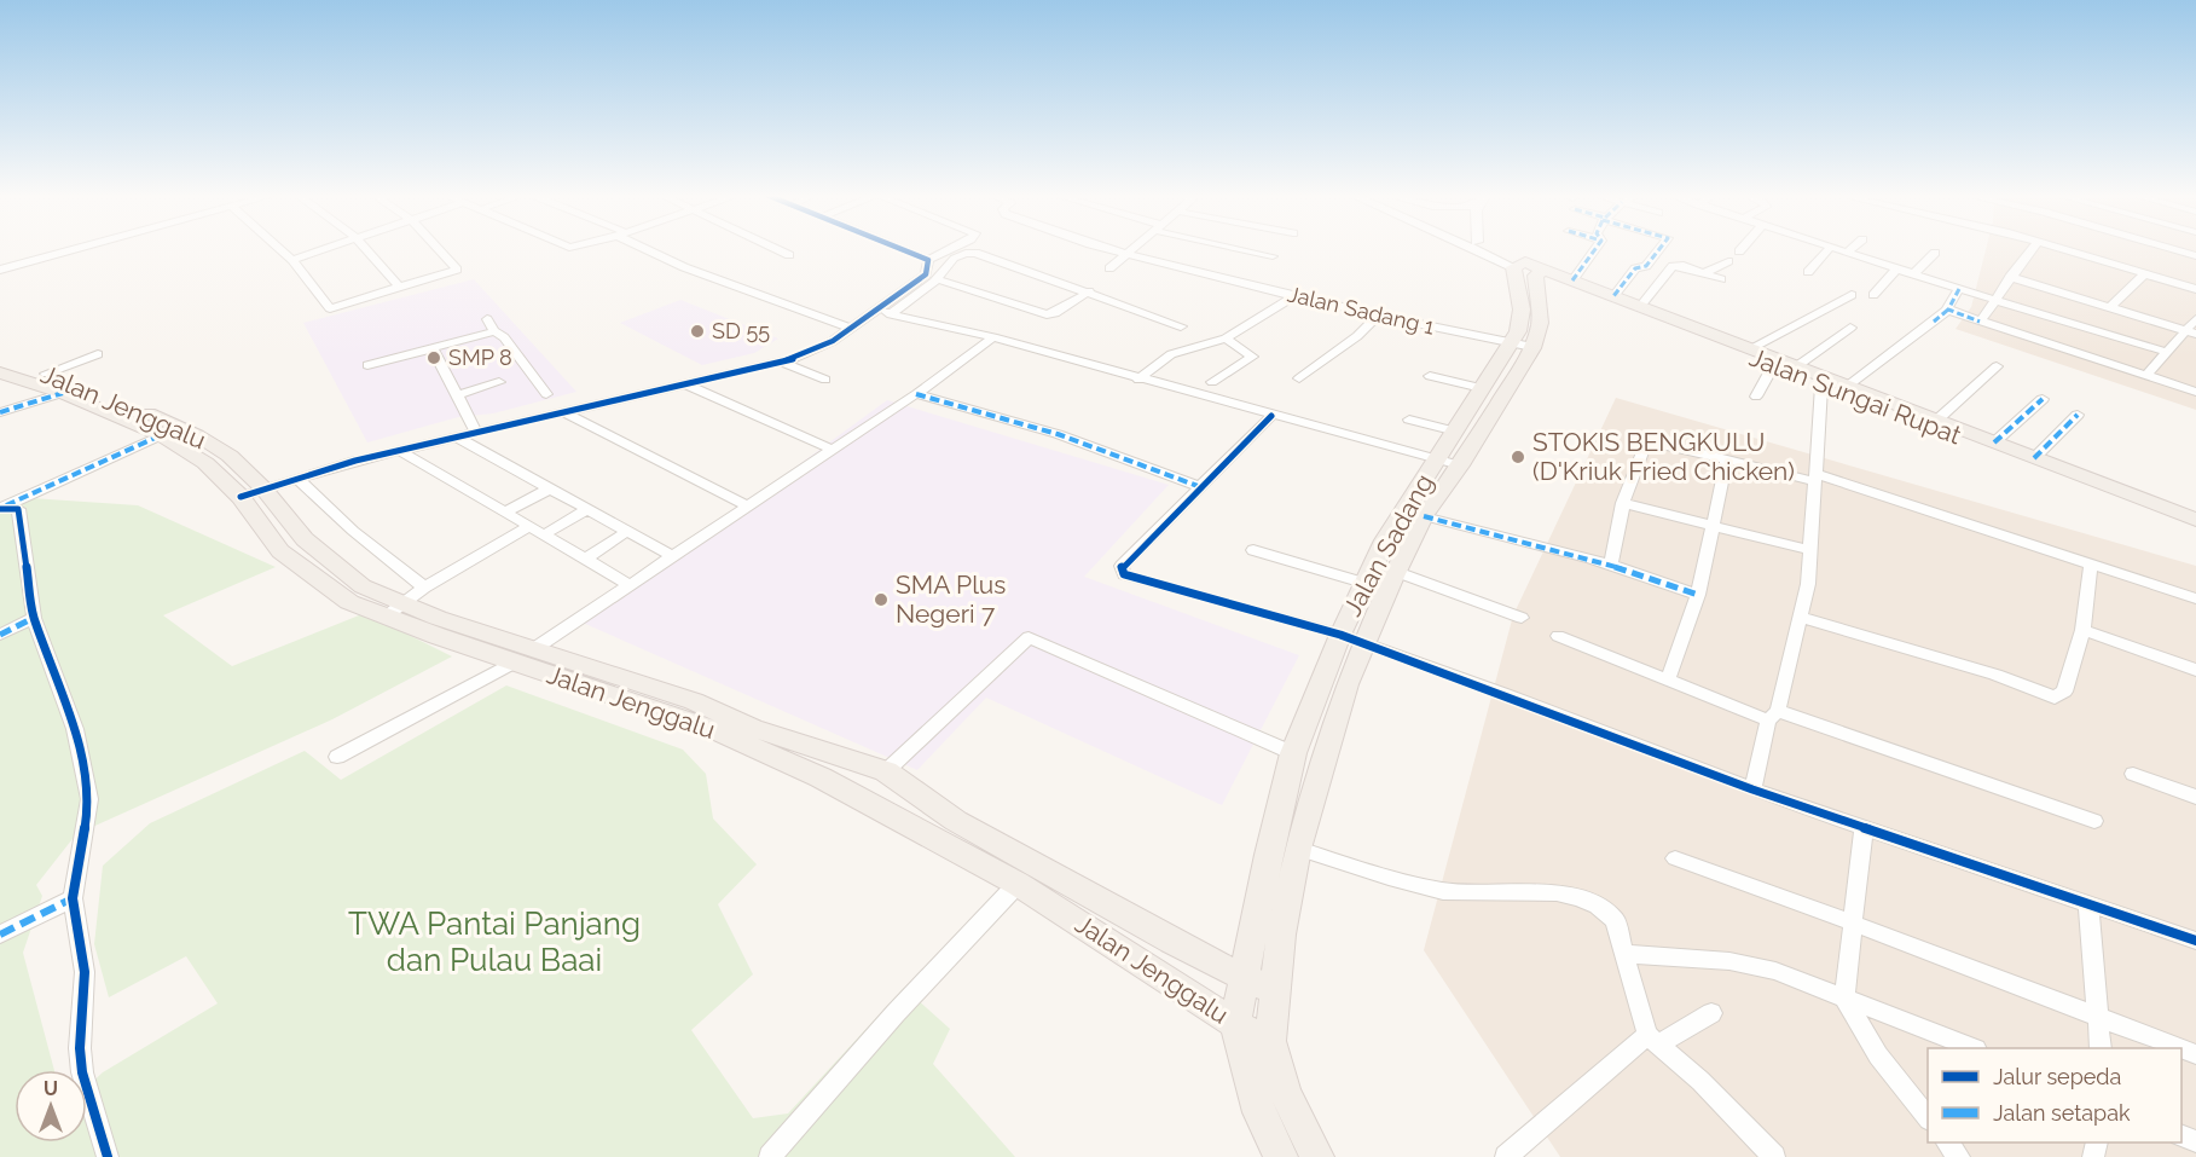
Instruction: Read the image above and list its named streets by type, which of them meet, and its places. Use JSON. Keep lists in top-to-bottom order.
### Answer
{
  "streets": {
    "main road": ["Jalan Sungai Rupat", "Jalan Jenggalu", "Jalan Sadang"],
    "street": ["Jalan Sadang 1"]
  },
  "crossings": [
    ["Jalan Sadang 1", "Jalan Sadang"],
    ["Jalan Sungai Rupat", "Jalan Sadang"],
    ["Jalan Jenggalu", "Jalan Sadang"]
  ],
  "parks": ["TWA Pantai Panjang dan Pulau Baai"],
  "places": [
    "SD 55",
    "SMP 8",
    "STOKIS BENGKULU (D'Kriuk Fried Chicken)",
    "SMA Plus Negeri 7"
  ],
  "legend": ["Jalur sepeda", "Jalan setapak"],
  "north": "top"
}
